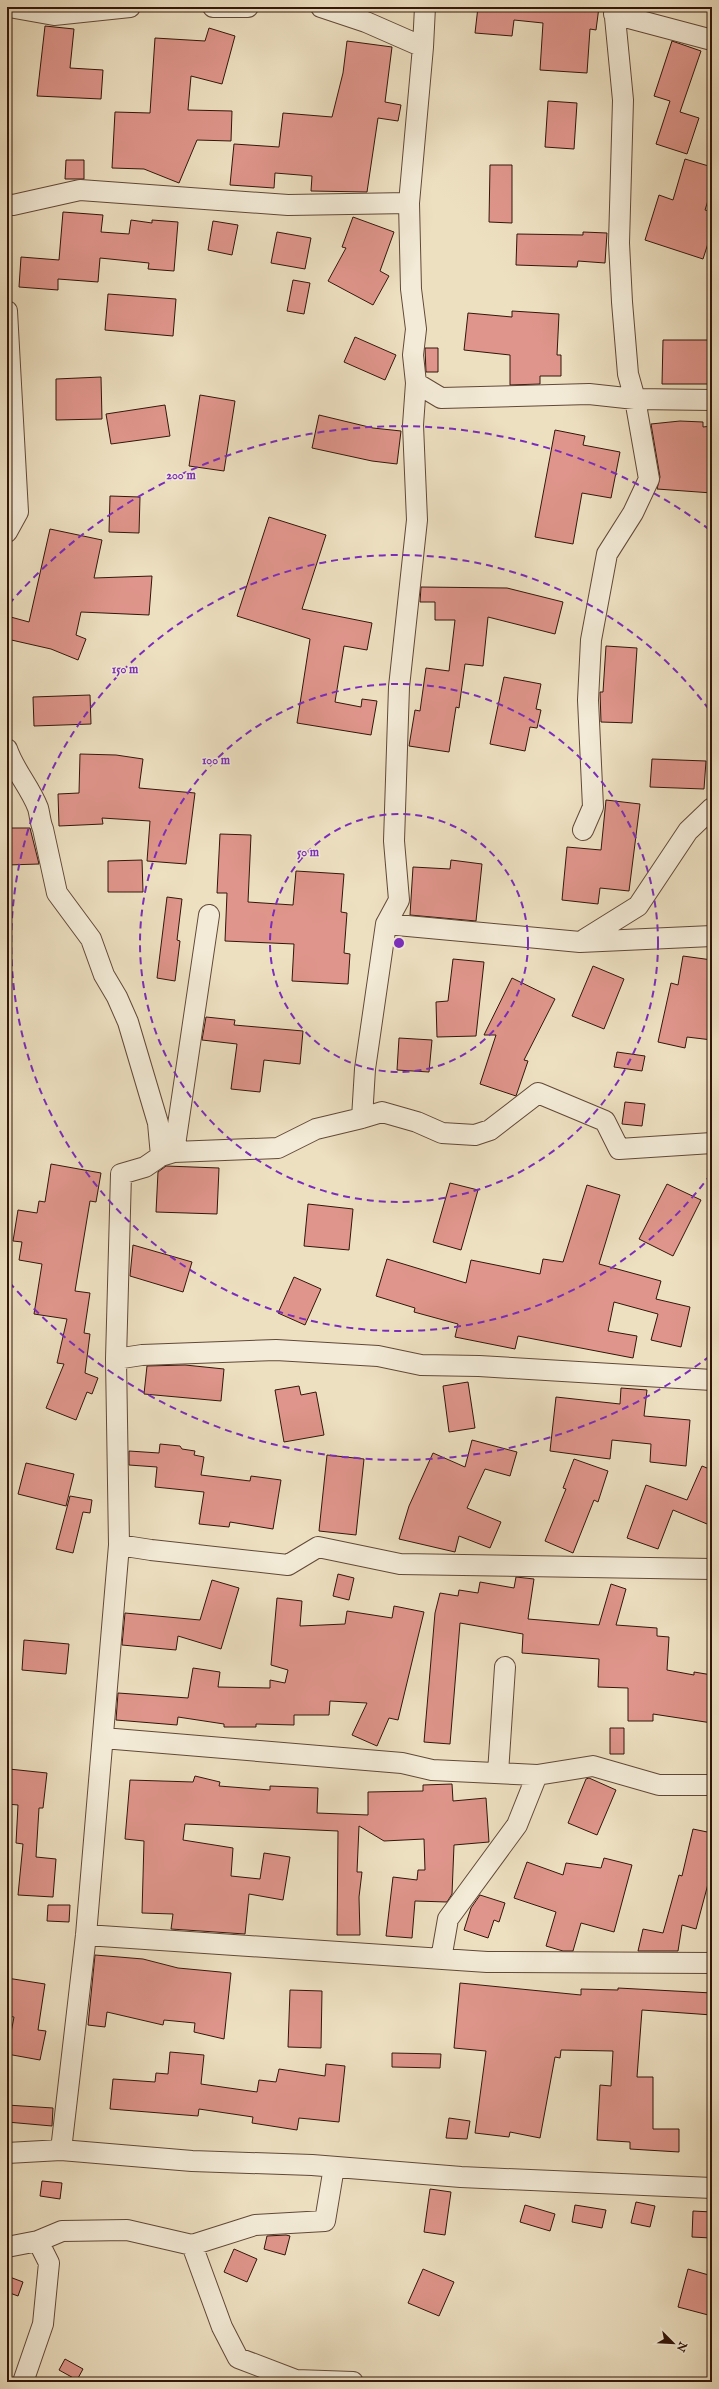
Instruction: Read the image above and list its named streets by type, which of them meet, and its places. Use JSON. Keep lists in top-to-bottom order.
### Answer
{
  "north": "bottom right",
  "rings": [
    "200 m",
    "150 m",
    "100 m",
    "50 m"
  ]
}
